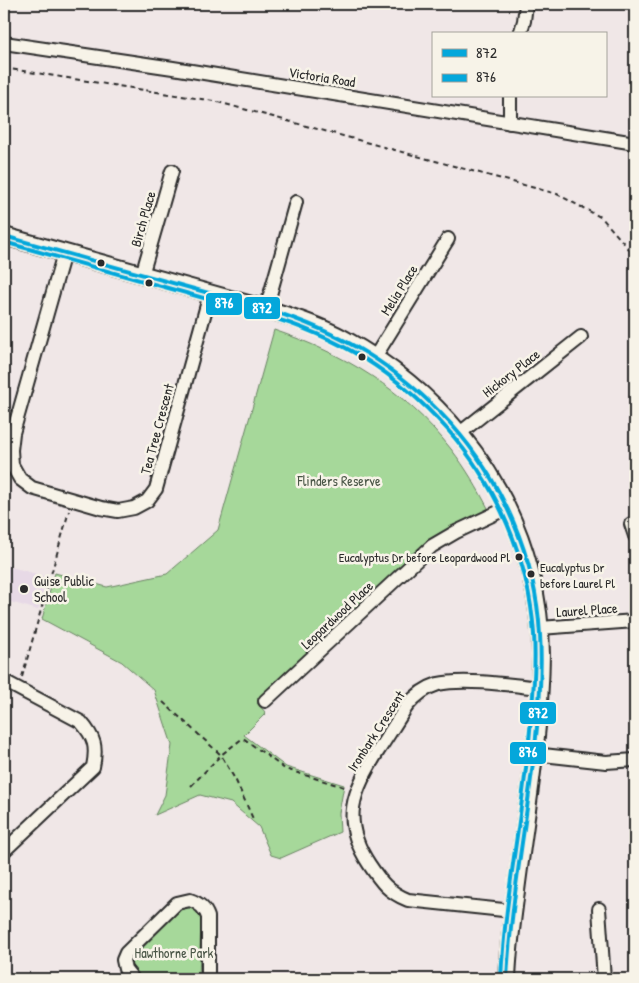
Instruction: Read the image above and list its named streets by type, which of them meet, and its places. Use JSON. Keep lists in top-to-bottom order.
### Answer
{
  "streets": {
    "street": [
      "Victoria Road",
      "Birch Place",
      "Melia Place",
      "Hickory Place",
      "Tea Tree Crescent",
      "Laurel Place",
      "Leopardwood Place",
      "Ironbark Crescent"
    ]
  },
  "parks": ["Flinders Reserve", "Hawthorne Park"],
  "places": ["Eucalyptus Dr before Leopardwood Pl", "Eucalyptus Dr before Laurel Pl", "Guise Public School"],
  "lines": ["transit line 872", "transit line 876"],
  "legend": ["872", "876"]
}
